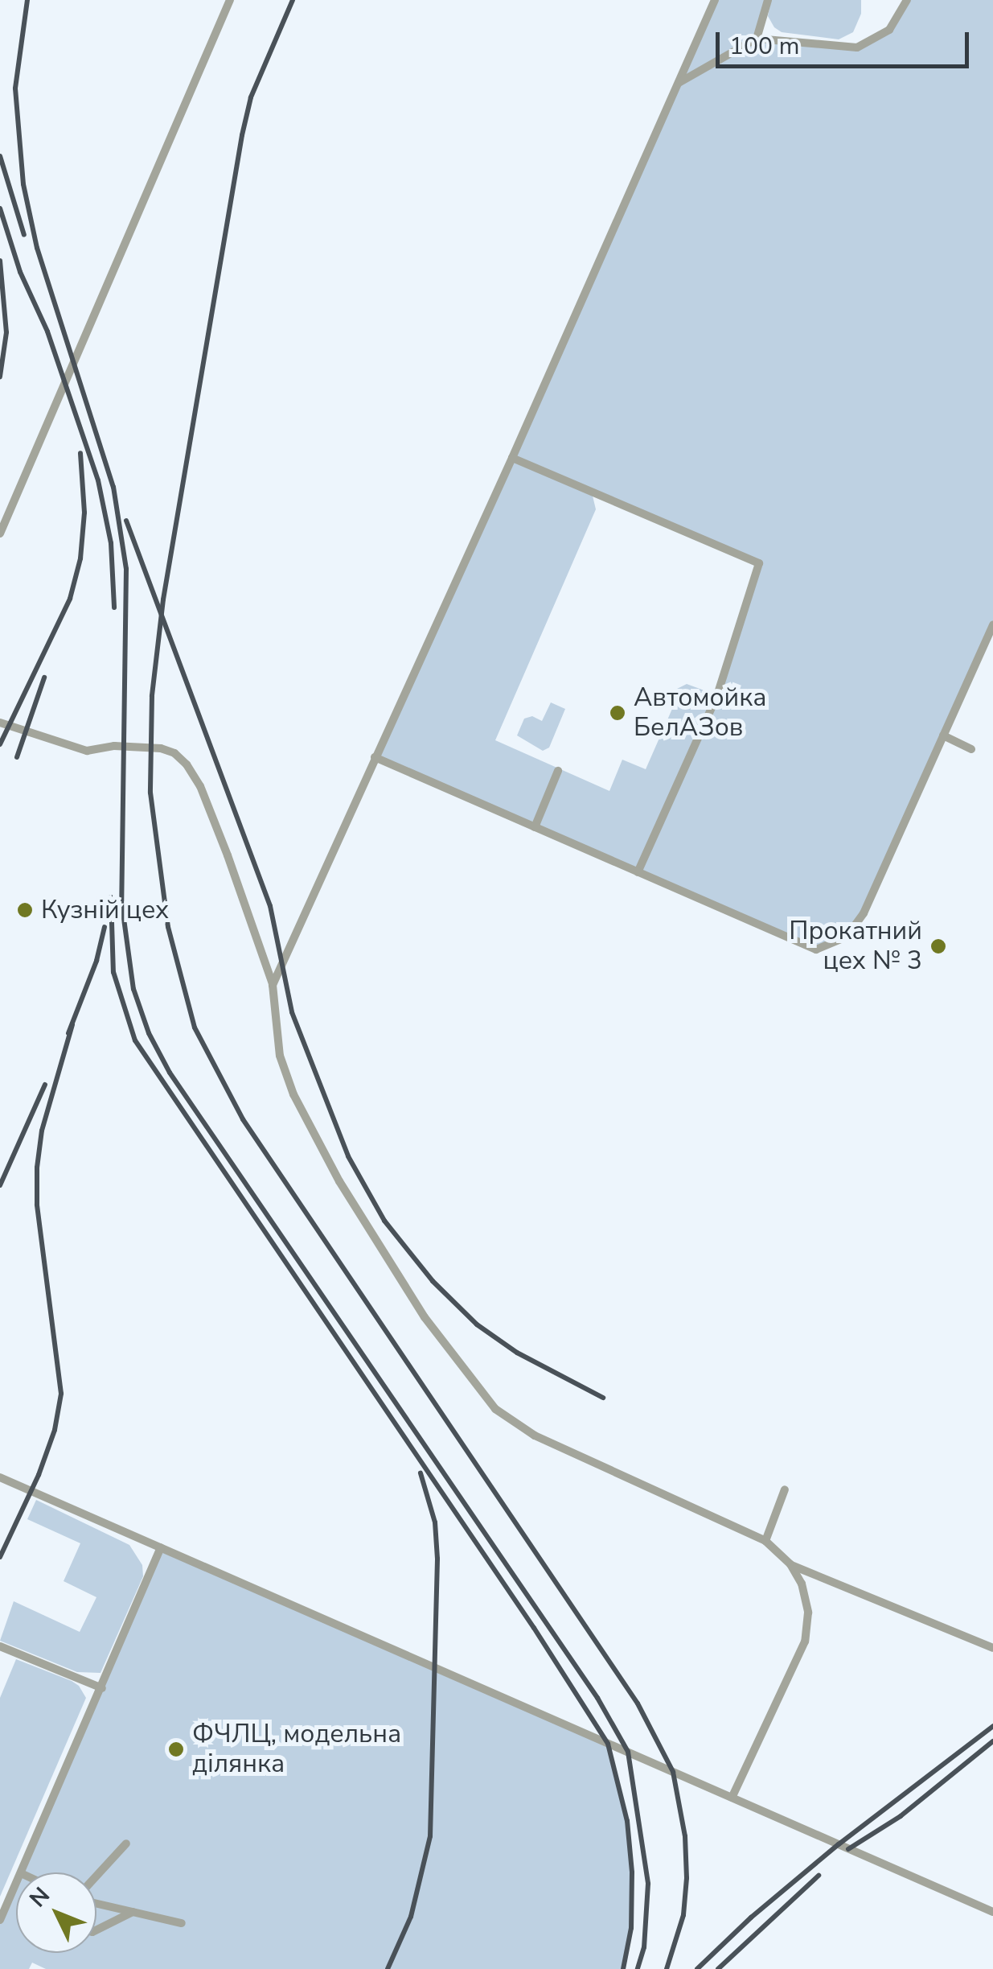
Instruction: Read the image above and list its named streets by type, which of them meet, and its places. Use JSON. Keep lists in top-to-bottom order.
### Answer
{
  "places": [
    "Автомойка БелАЗов",
    "Кузній цех",
    "Прокатний цех № 3",
    "ФЧЛЦ, модельна ділянка"
  ],
  "scale_bar": "100 m",
  "north": "top left"
}
